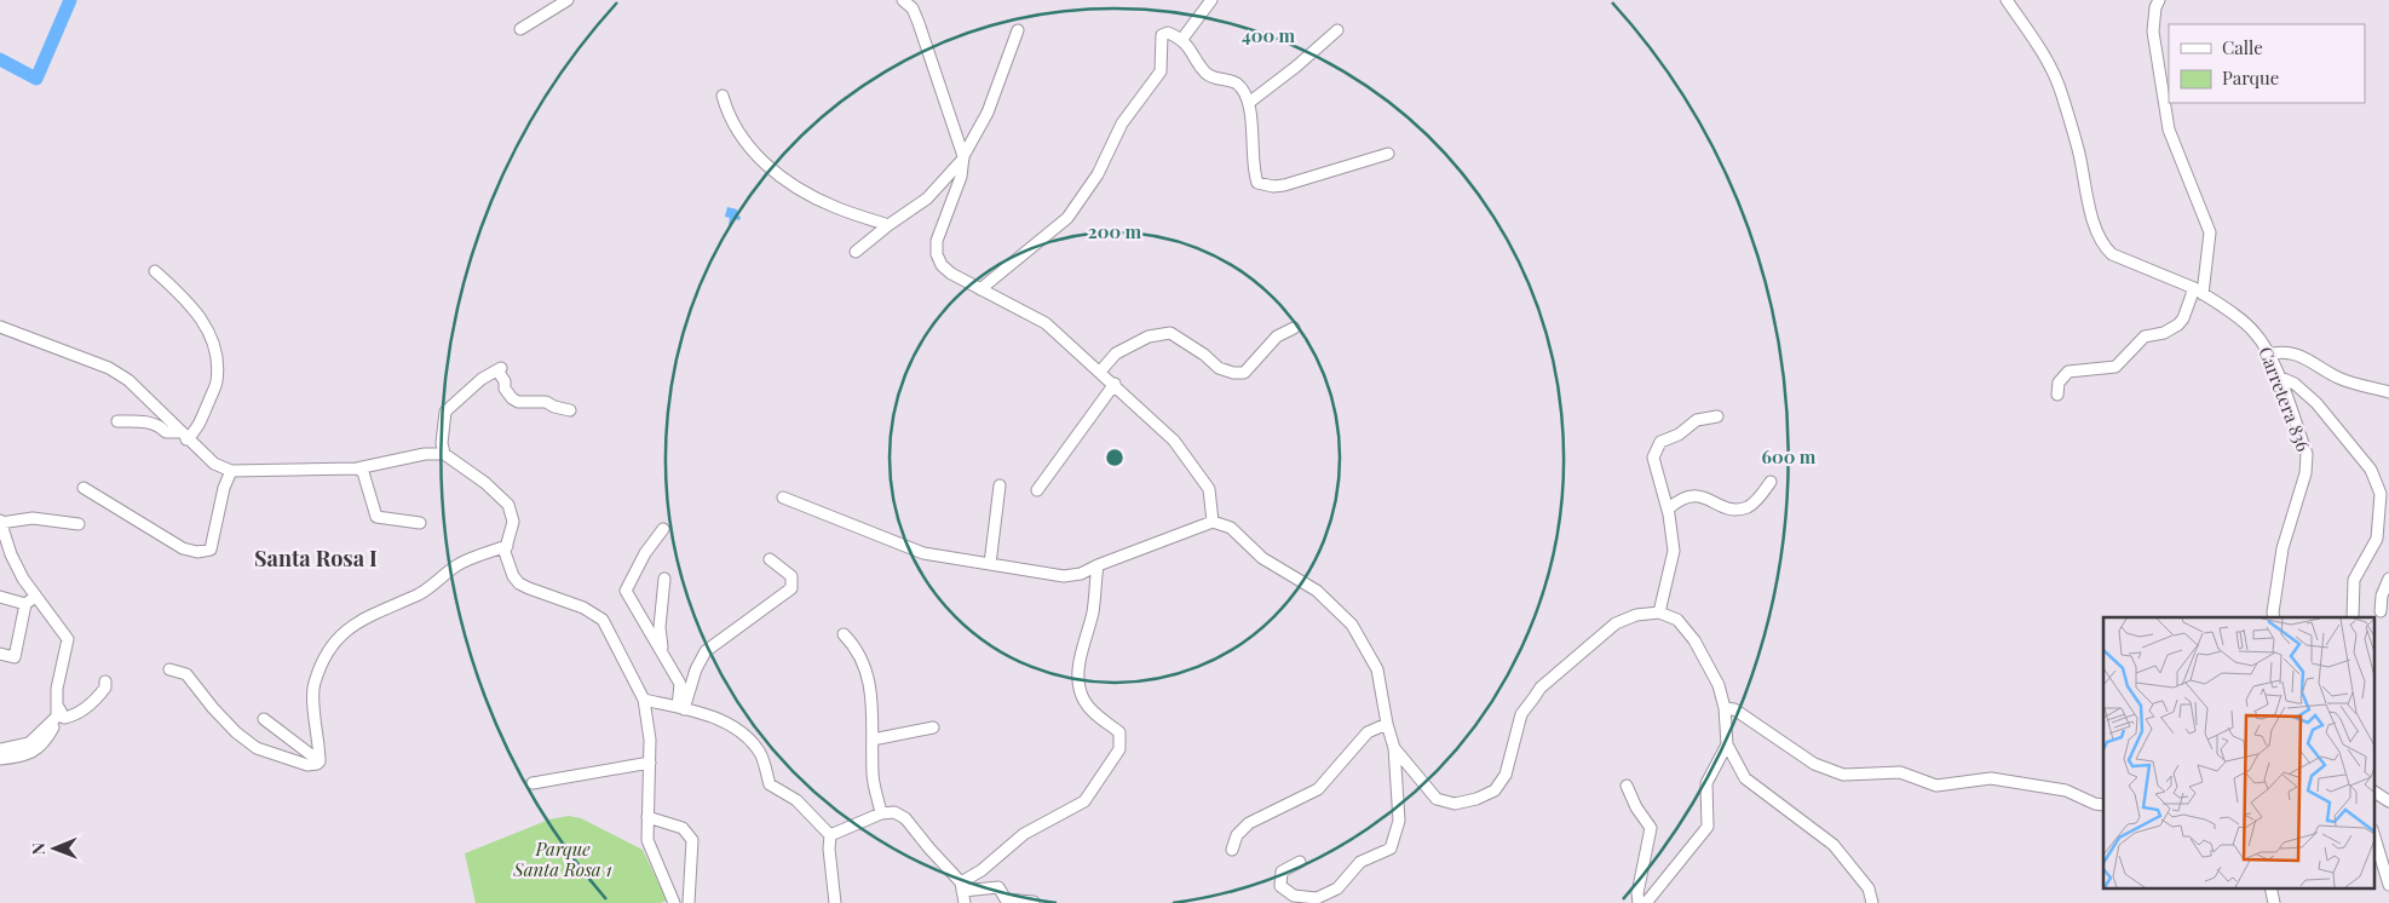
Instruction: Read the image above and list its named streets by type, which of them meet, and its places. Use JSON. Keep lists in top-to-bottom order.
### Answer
{
  "streets": {
    "street": ["Carretera 836"]
  },
  "districts": ["Santa Rosa I"],
  "parks": ["Parque Santa Rosa 1"],
  "legend": ["Calle", "Parque"],
  "north": "left",
  "rings": ["400 m", "200 m", "600 m"]
}
